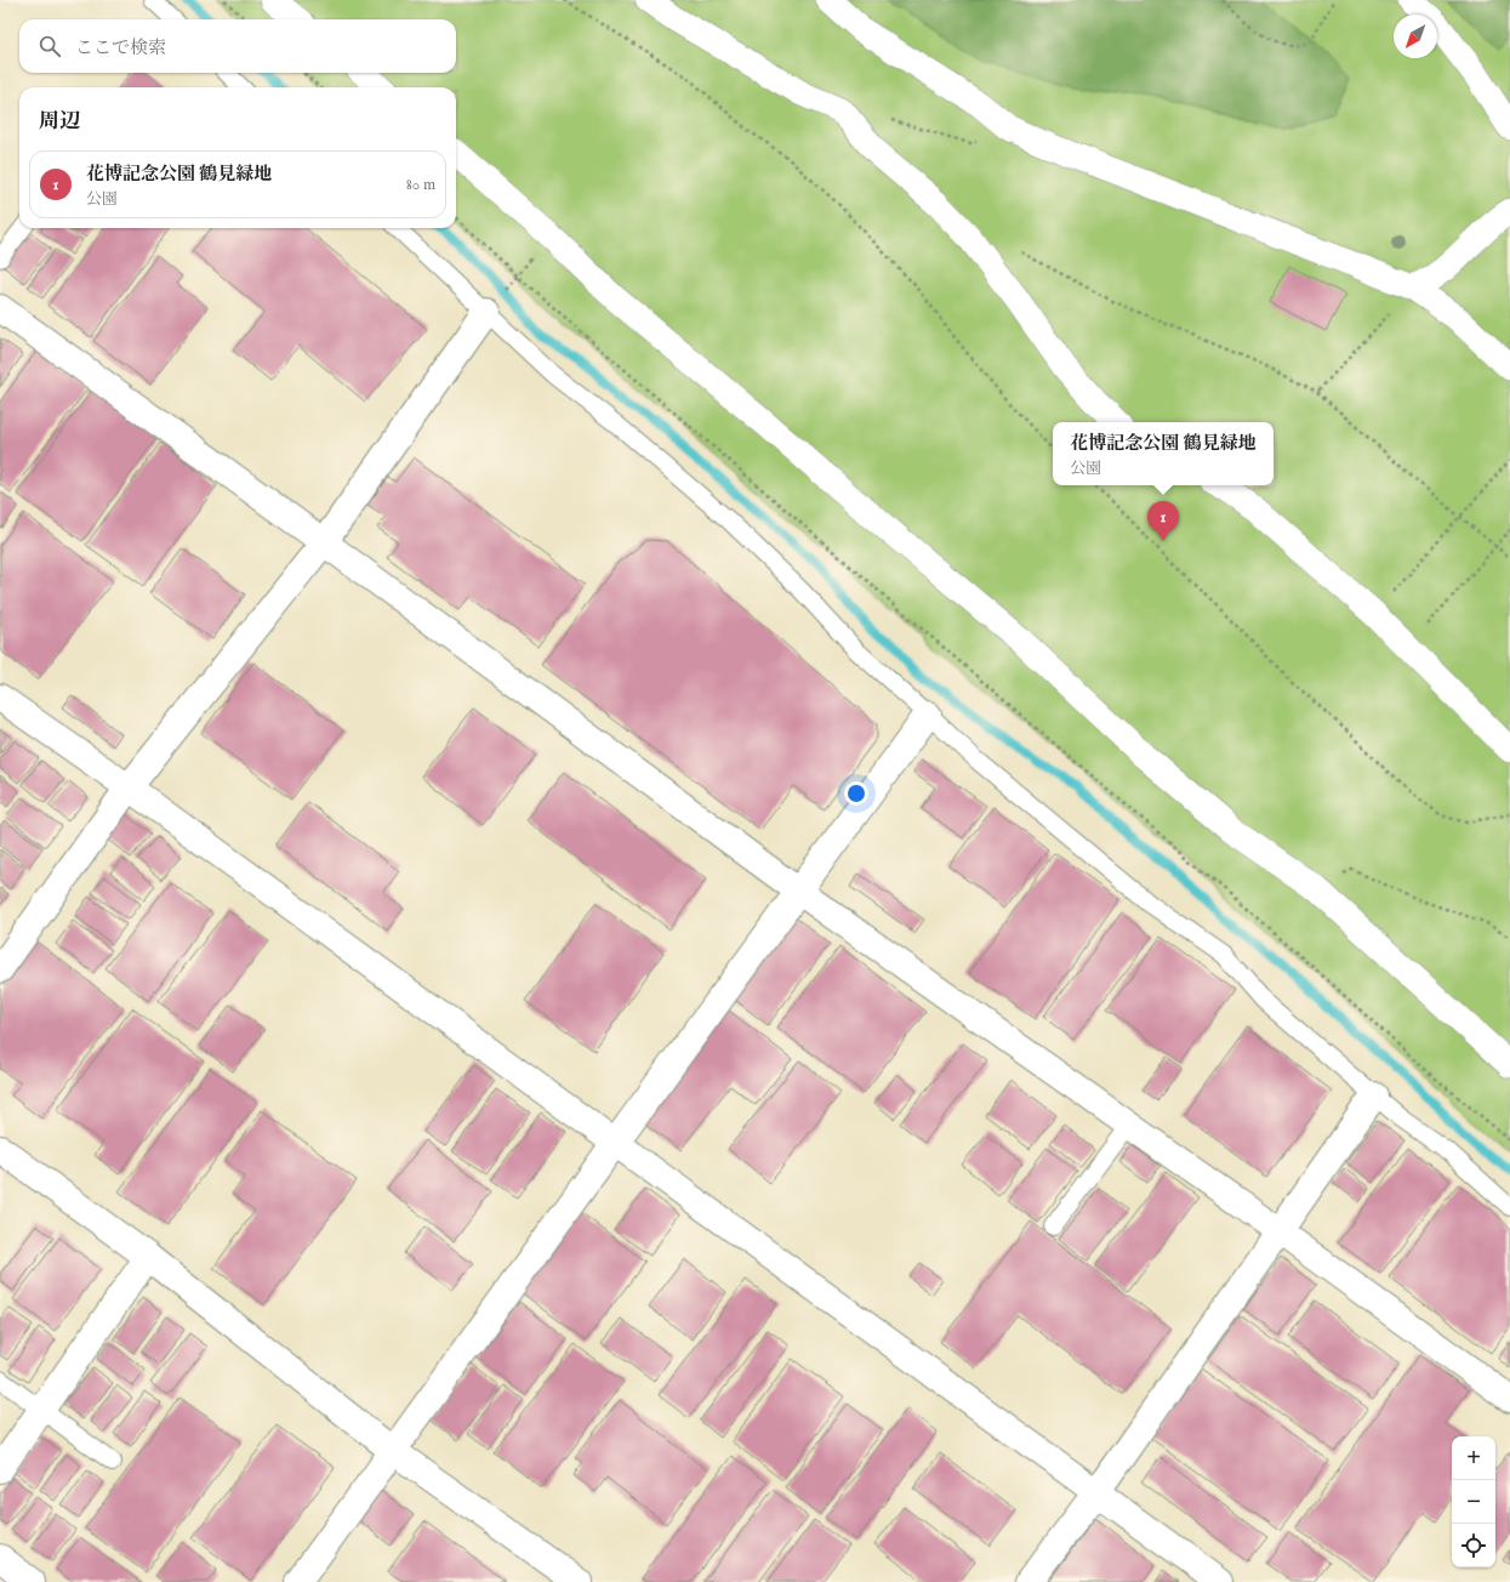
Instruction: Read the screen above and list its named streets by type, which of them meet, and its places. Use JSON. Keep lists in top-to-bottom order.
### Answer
{
  "north": "bottom left",
  "page": {
    "search": "ここで検索",
    "heading": "周辺",
    "list": [
      {
        "mark": "1",
        "name": "花博記念公園 鶴見緑地",
        "note": "公園",
        "value": "80 m"
      }
    ],
    "popup": ["花博記念公園 鶴見緑地", "公園"],
    "pins": "1",
    "map_buttons": ["+", "−"]
  }
}
